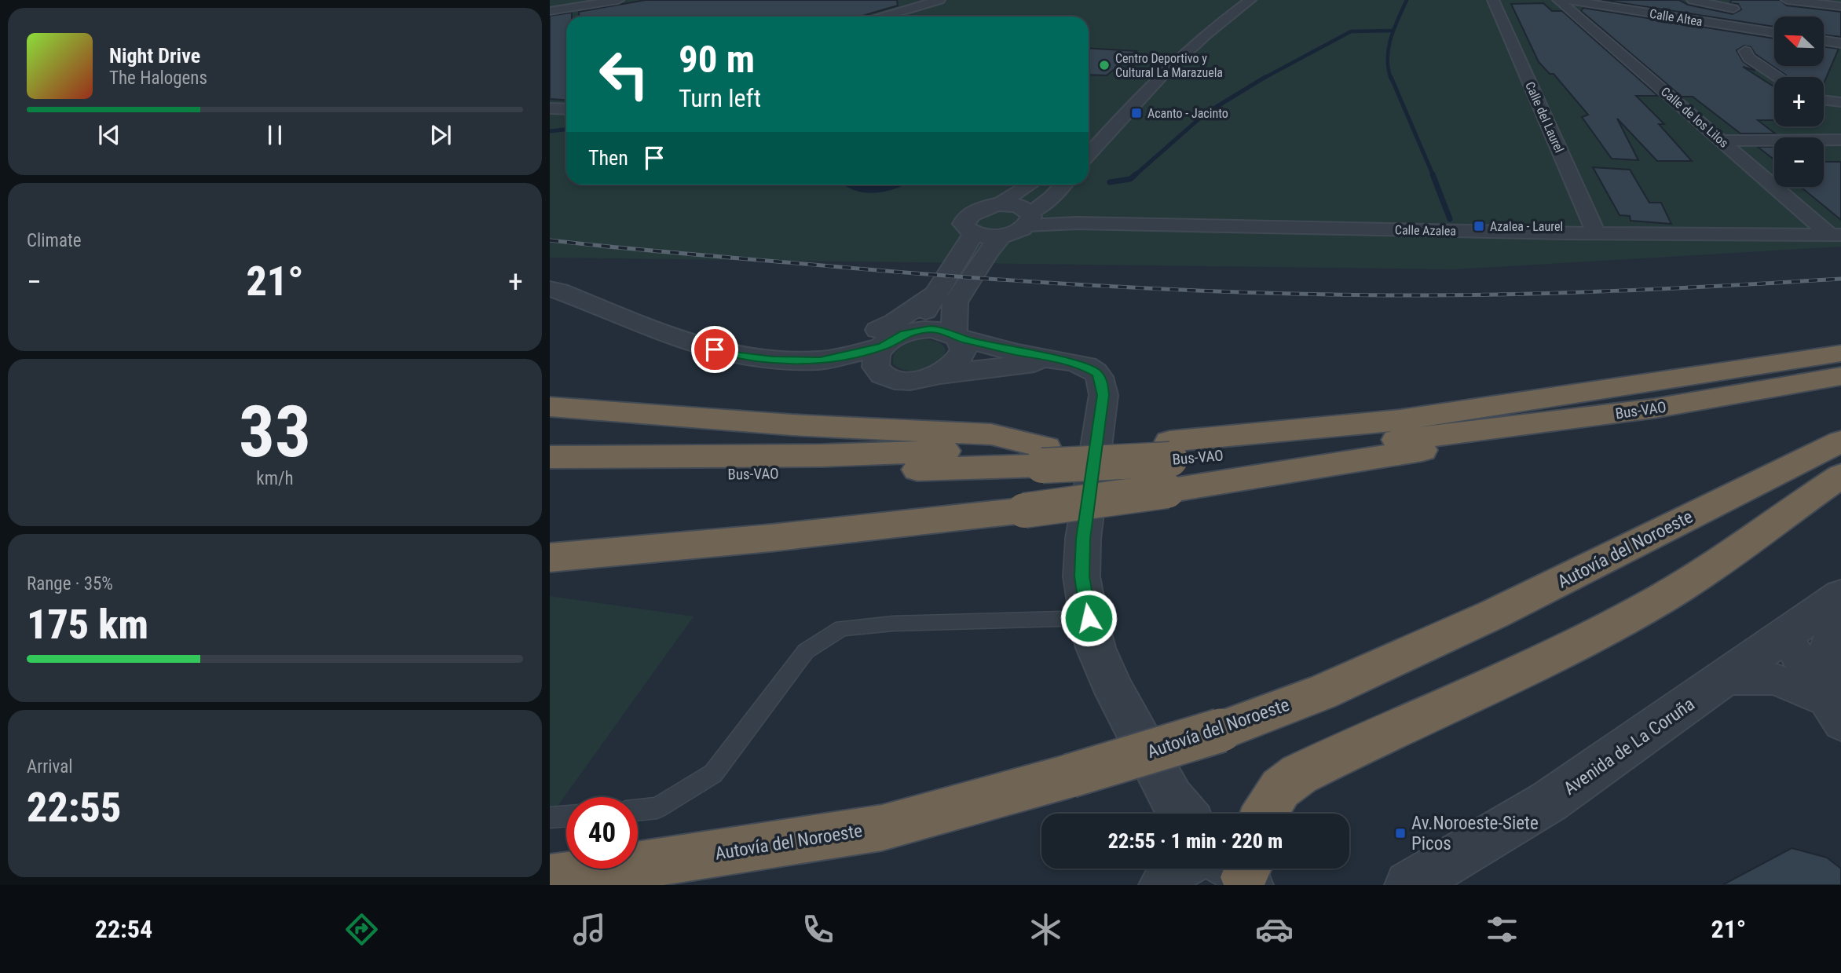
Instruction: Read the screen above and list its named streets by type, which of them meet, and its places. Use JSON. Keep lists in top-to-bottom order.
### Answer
{
  "streets": {
    "highway": ["Bus-VAO", "Autovía del Noroeste"],
    "street": [
      "Calle Altea",
      "Calle del Laurel",
      "Calle de los Lilos",
      "Calle Azalea",
      "Avenida de La Coruña"
    ]
  },
  "crossings": [
    ["Calle del Laurel", "Calle Azalea"],
    ["Calle de los Lilos", "Calle Azalea"]
  ],
  "places": {
    "other": ["Centro Deportivo y Cultural La Marazuela"],
    "transit": ["Acanto - Jacinto", "Azalea - Laurel", "Av.Noroeste-Siete Picos"]
  },
  "north": "top left",
  "page": {
    "map_buttons": ["+", "−"],
    "turn": ["90 m", "Turn left"],
    "song": ["Night Drive", "The Halogens"],
    "then": "Then",
    "tile": [
      "Climate",
      ["33", "km/h"],
      ["Range · 35%", "175 km"],
      ["Arrival", "22:55"]
    ],
    "heat": ["−", "21°", "+"],
    "limit": "40",
    "trip": "22:55 · 1 min · 220 m",
    "tabs": ["22:54", "21°"]
  }
}
